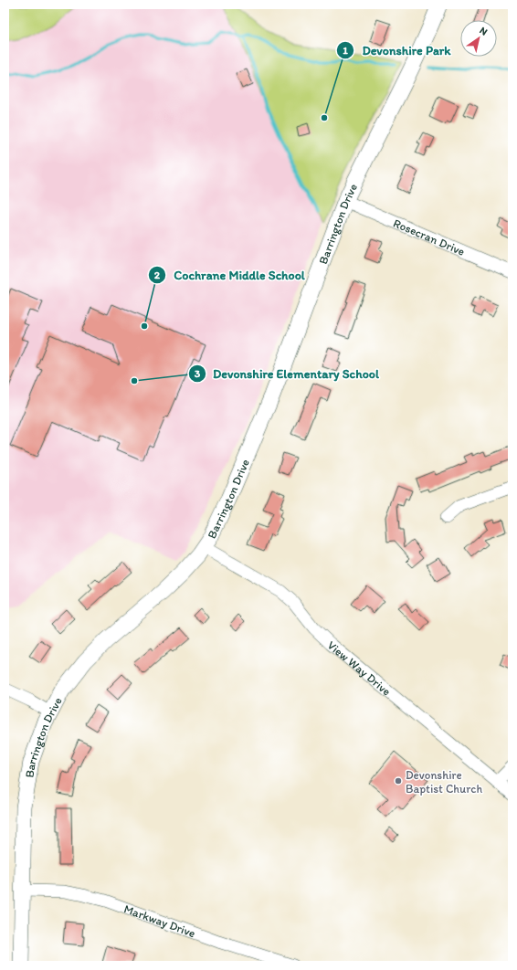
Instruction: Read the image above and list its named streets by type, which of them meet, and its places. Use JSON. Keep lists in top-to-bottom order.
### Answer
{
  "streets": {
    "street": [
      "Barrington Drive",
      "Rosecran Drive",
      "View Way Drive",
      "Markway Drive"
    ]
  },
  "crossings": [
    ["Barrington Drive", "Rosecran Drive"],
    ["Barrington Drive", "View Way Drive"],
    ["Barrington Drive", "Markway Drive"]
  ],
  "places": [
    "Devonshire Park",
    "Cochrane Middle School",
    "Devonshire Elementary School",
    "Devonshire Baptist Church"
  ],
  "north": "top right"
}
